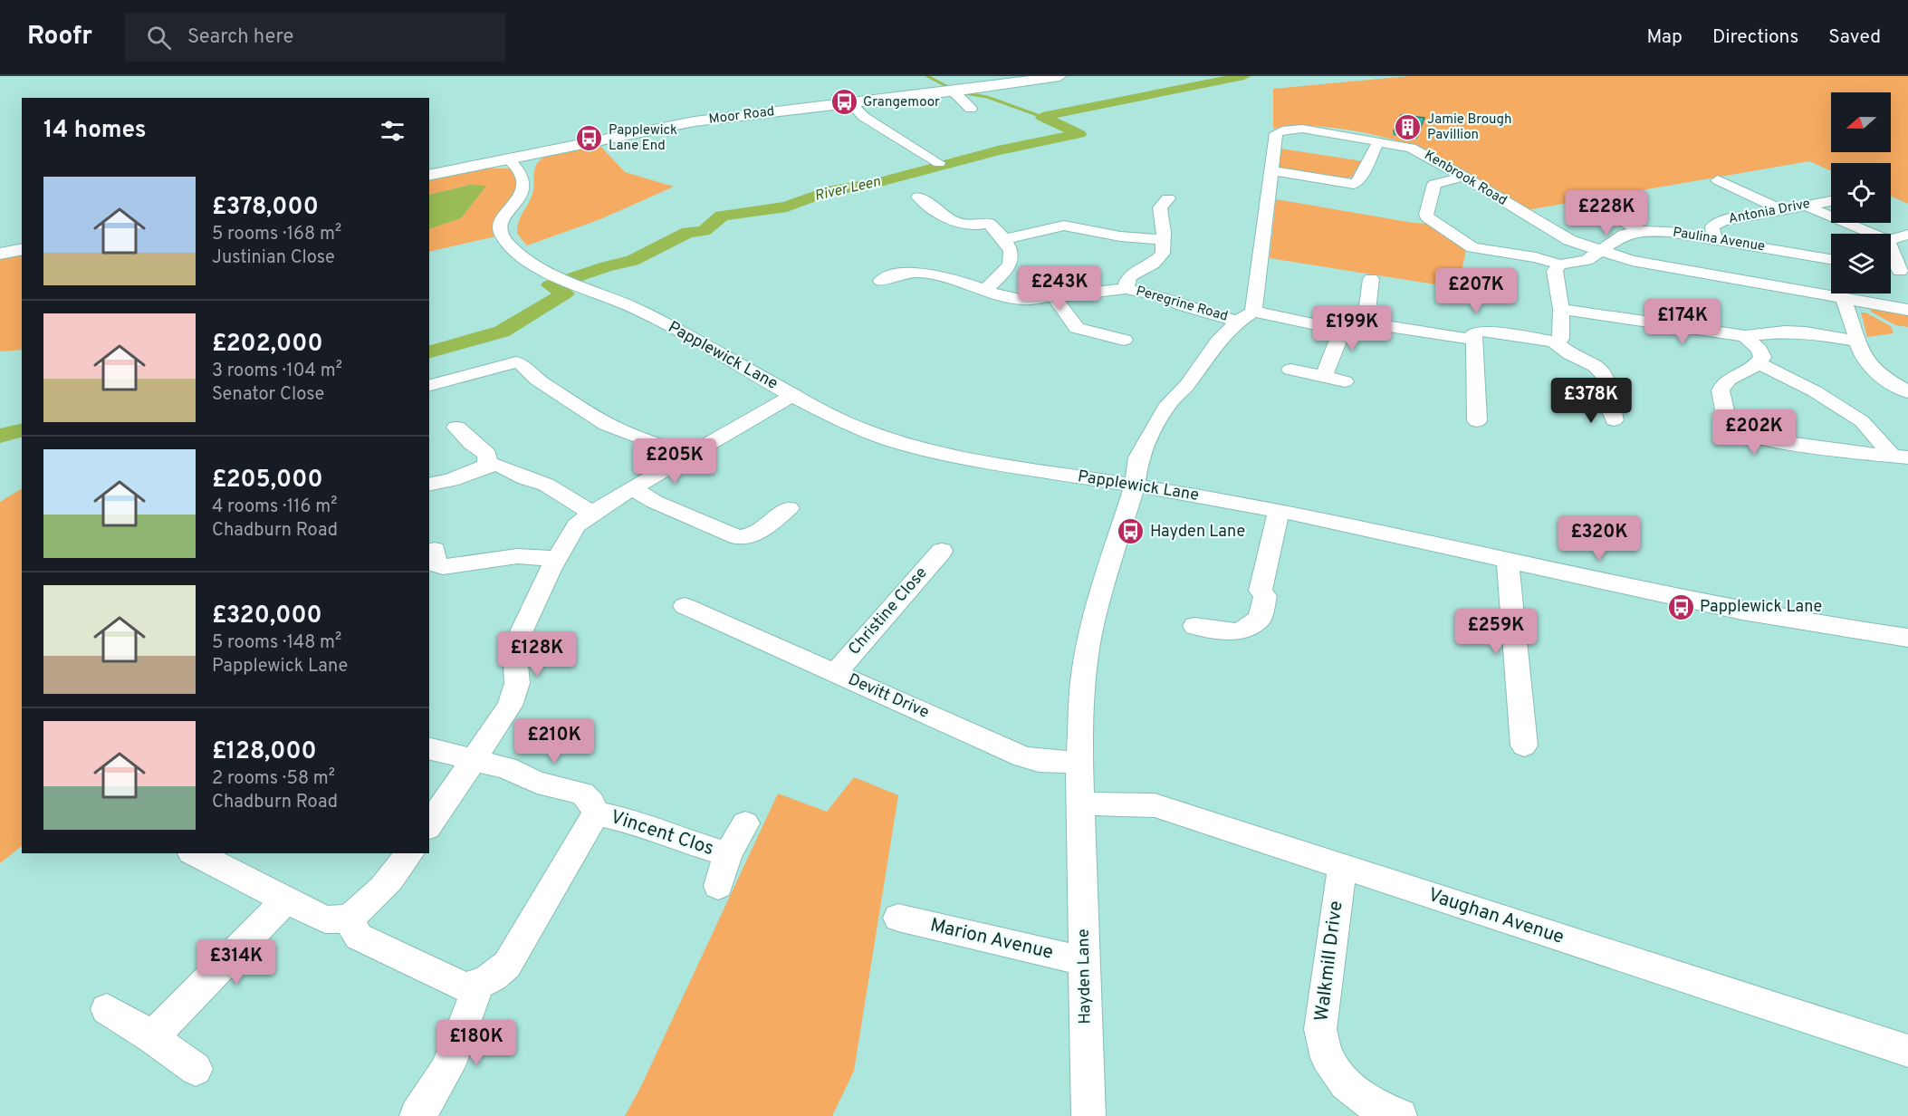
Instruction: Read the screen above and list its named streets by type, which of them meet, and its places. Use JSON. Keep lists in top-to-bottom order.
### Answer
{
  "streets": {
    "main road": ["Moor Road"],
    "street": [
      "Kenbrook Road",
      "Antonia Drive",
      "Paulina Avenue",
      "Peregrine Road",
      "Papplewick Lane",
      "Christine Close",
      "Devitt Drive",
      "Vincent Clos",
      "Vaughan Avenue",
      "Marion Avenue",
      "Walkmill Drive",
      "Hayden Lane"
    ]
  },
  "crossings": [
    ["Moor Road", "Papplewick Lane"],
    ["Kenbrook Road", "Paulina Avenue"],
    ["Kenbrook Road", "Peregrine Road"],
    ["Antonia Drive", "Paulina Avenue"],
    ["Papplewick Lane", "Hayden Lane"],
    ["Christine Close", "Devitt Drive"],
    ["Devitt Drive", "Hayden Lane"],
    ["Vaughan Avenue", "Walkmill Drive"],
    ["Vaughan Avenue", "Hayden Lane"],
    ["Marion Avenue", "Hayden Lane"]
  ],
  "water": ["River Leen"],
  "places": {
    "bus stop": [
      "Grangemoor",
      "Papplewick Lane End",
      "Hayden Lane",
      "Papplewick Lane"
    ],
    "building": ["Jamie Brough Pavillion"]
  },
  "north": "left",
  "page": {
    "header": "Roofr",
    "search": "Search here",
    "nav": ["Map", "Directions", "Saved"],
    "heading": "14 homes",
    "list": [
      {
        "name": "£378,000",
        "note": "5 rooms · 168 m² · Justinian Close"
      },
      {
        "name": "£202,000",
        "note": "3 rooms · 104 m² · Senator Close"
      },
      {
        "name": "£205,000",
        "note": "4 rooms · 116 m² · Chadburn Road"
      },
      {
        "name": "£320,000",
        "note": "5 rooms · 148 m² · Papplewick Lane"
      },
      {
        "name": "£128,000",
        "note": "2 rooms · 58 m² · Chadburn Road"
      }
    ],
    "price": [
      "£228K",
      "£243K",
      "£207K",
      "£174K",
      "£199K",
      "£378K",
      "£202K",
      "£205K",
      "£320K",
      "£259K",
      "£128K",
      "£210K",
      "£314K",
      "£180K"
    ]
  }
}
